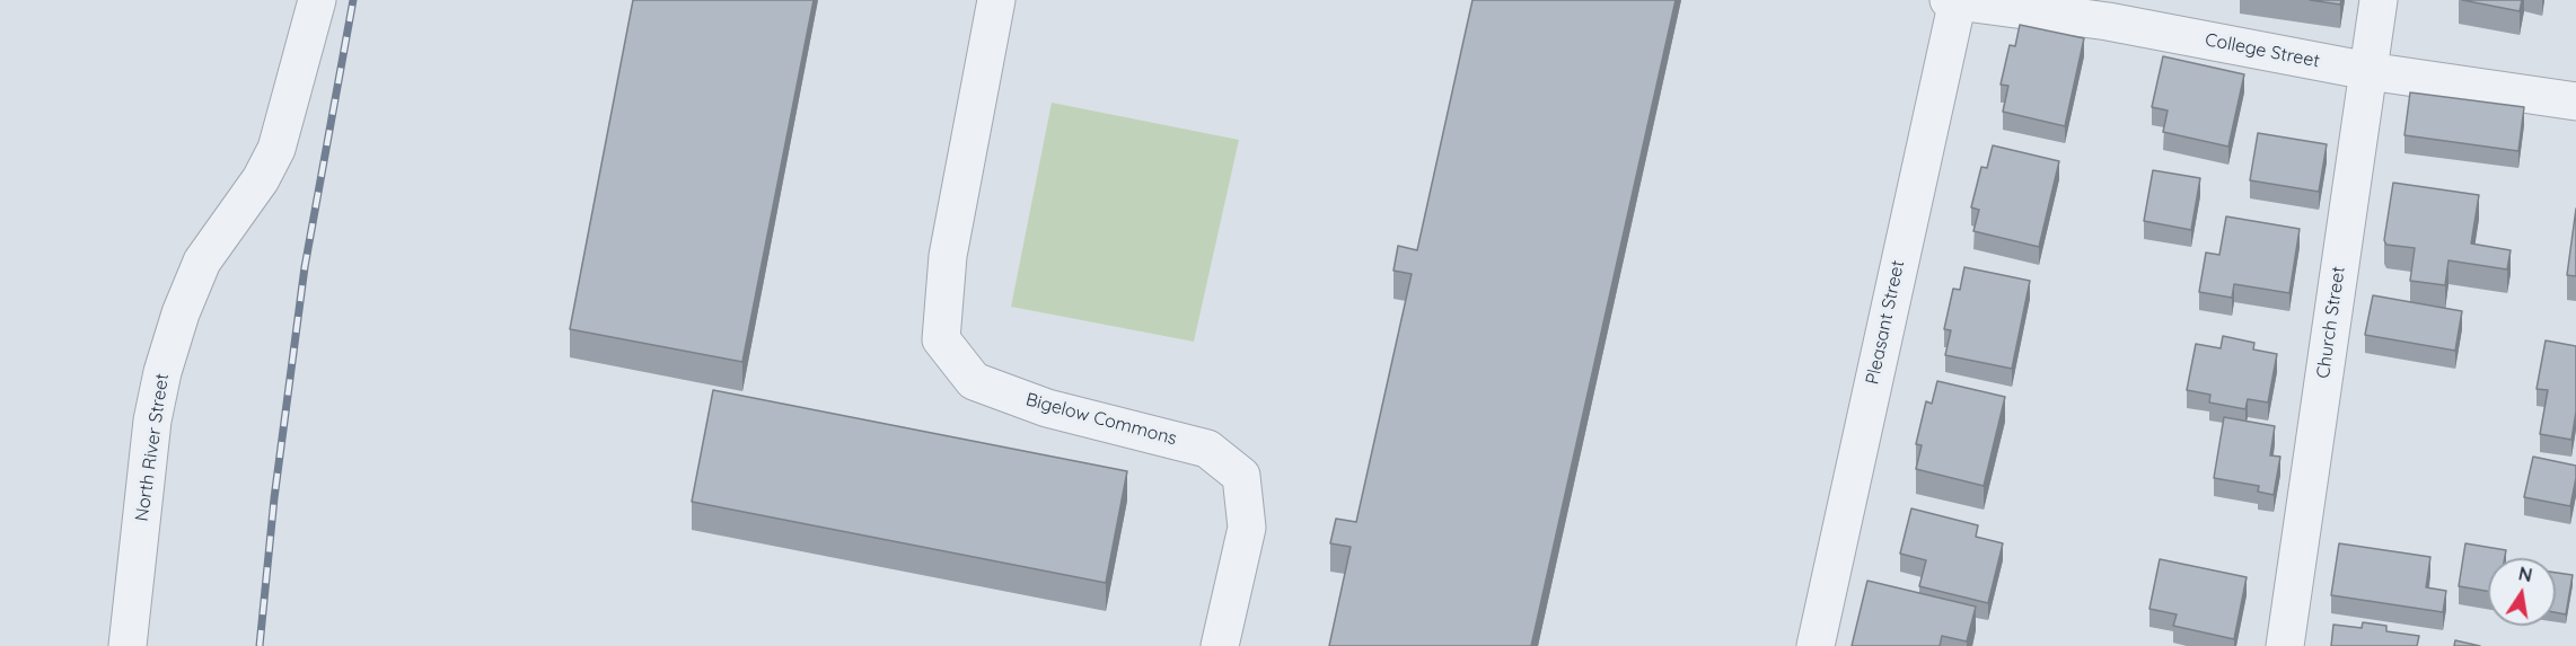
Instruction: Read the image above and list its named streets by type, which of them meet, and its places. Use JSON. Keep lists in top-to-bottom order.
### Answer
{
  "streets": {
    "street": [
      "College Street",
      "Pleasant Street",
      "Church Street",
      "Bigelow Commons",
      "North River Street"
    ]
  },
  "crossings": [
    ["College Street", "Pleasant Street"],
    ["College Street", "Church Street"]
  ],
  "north": "top"
}
